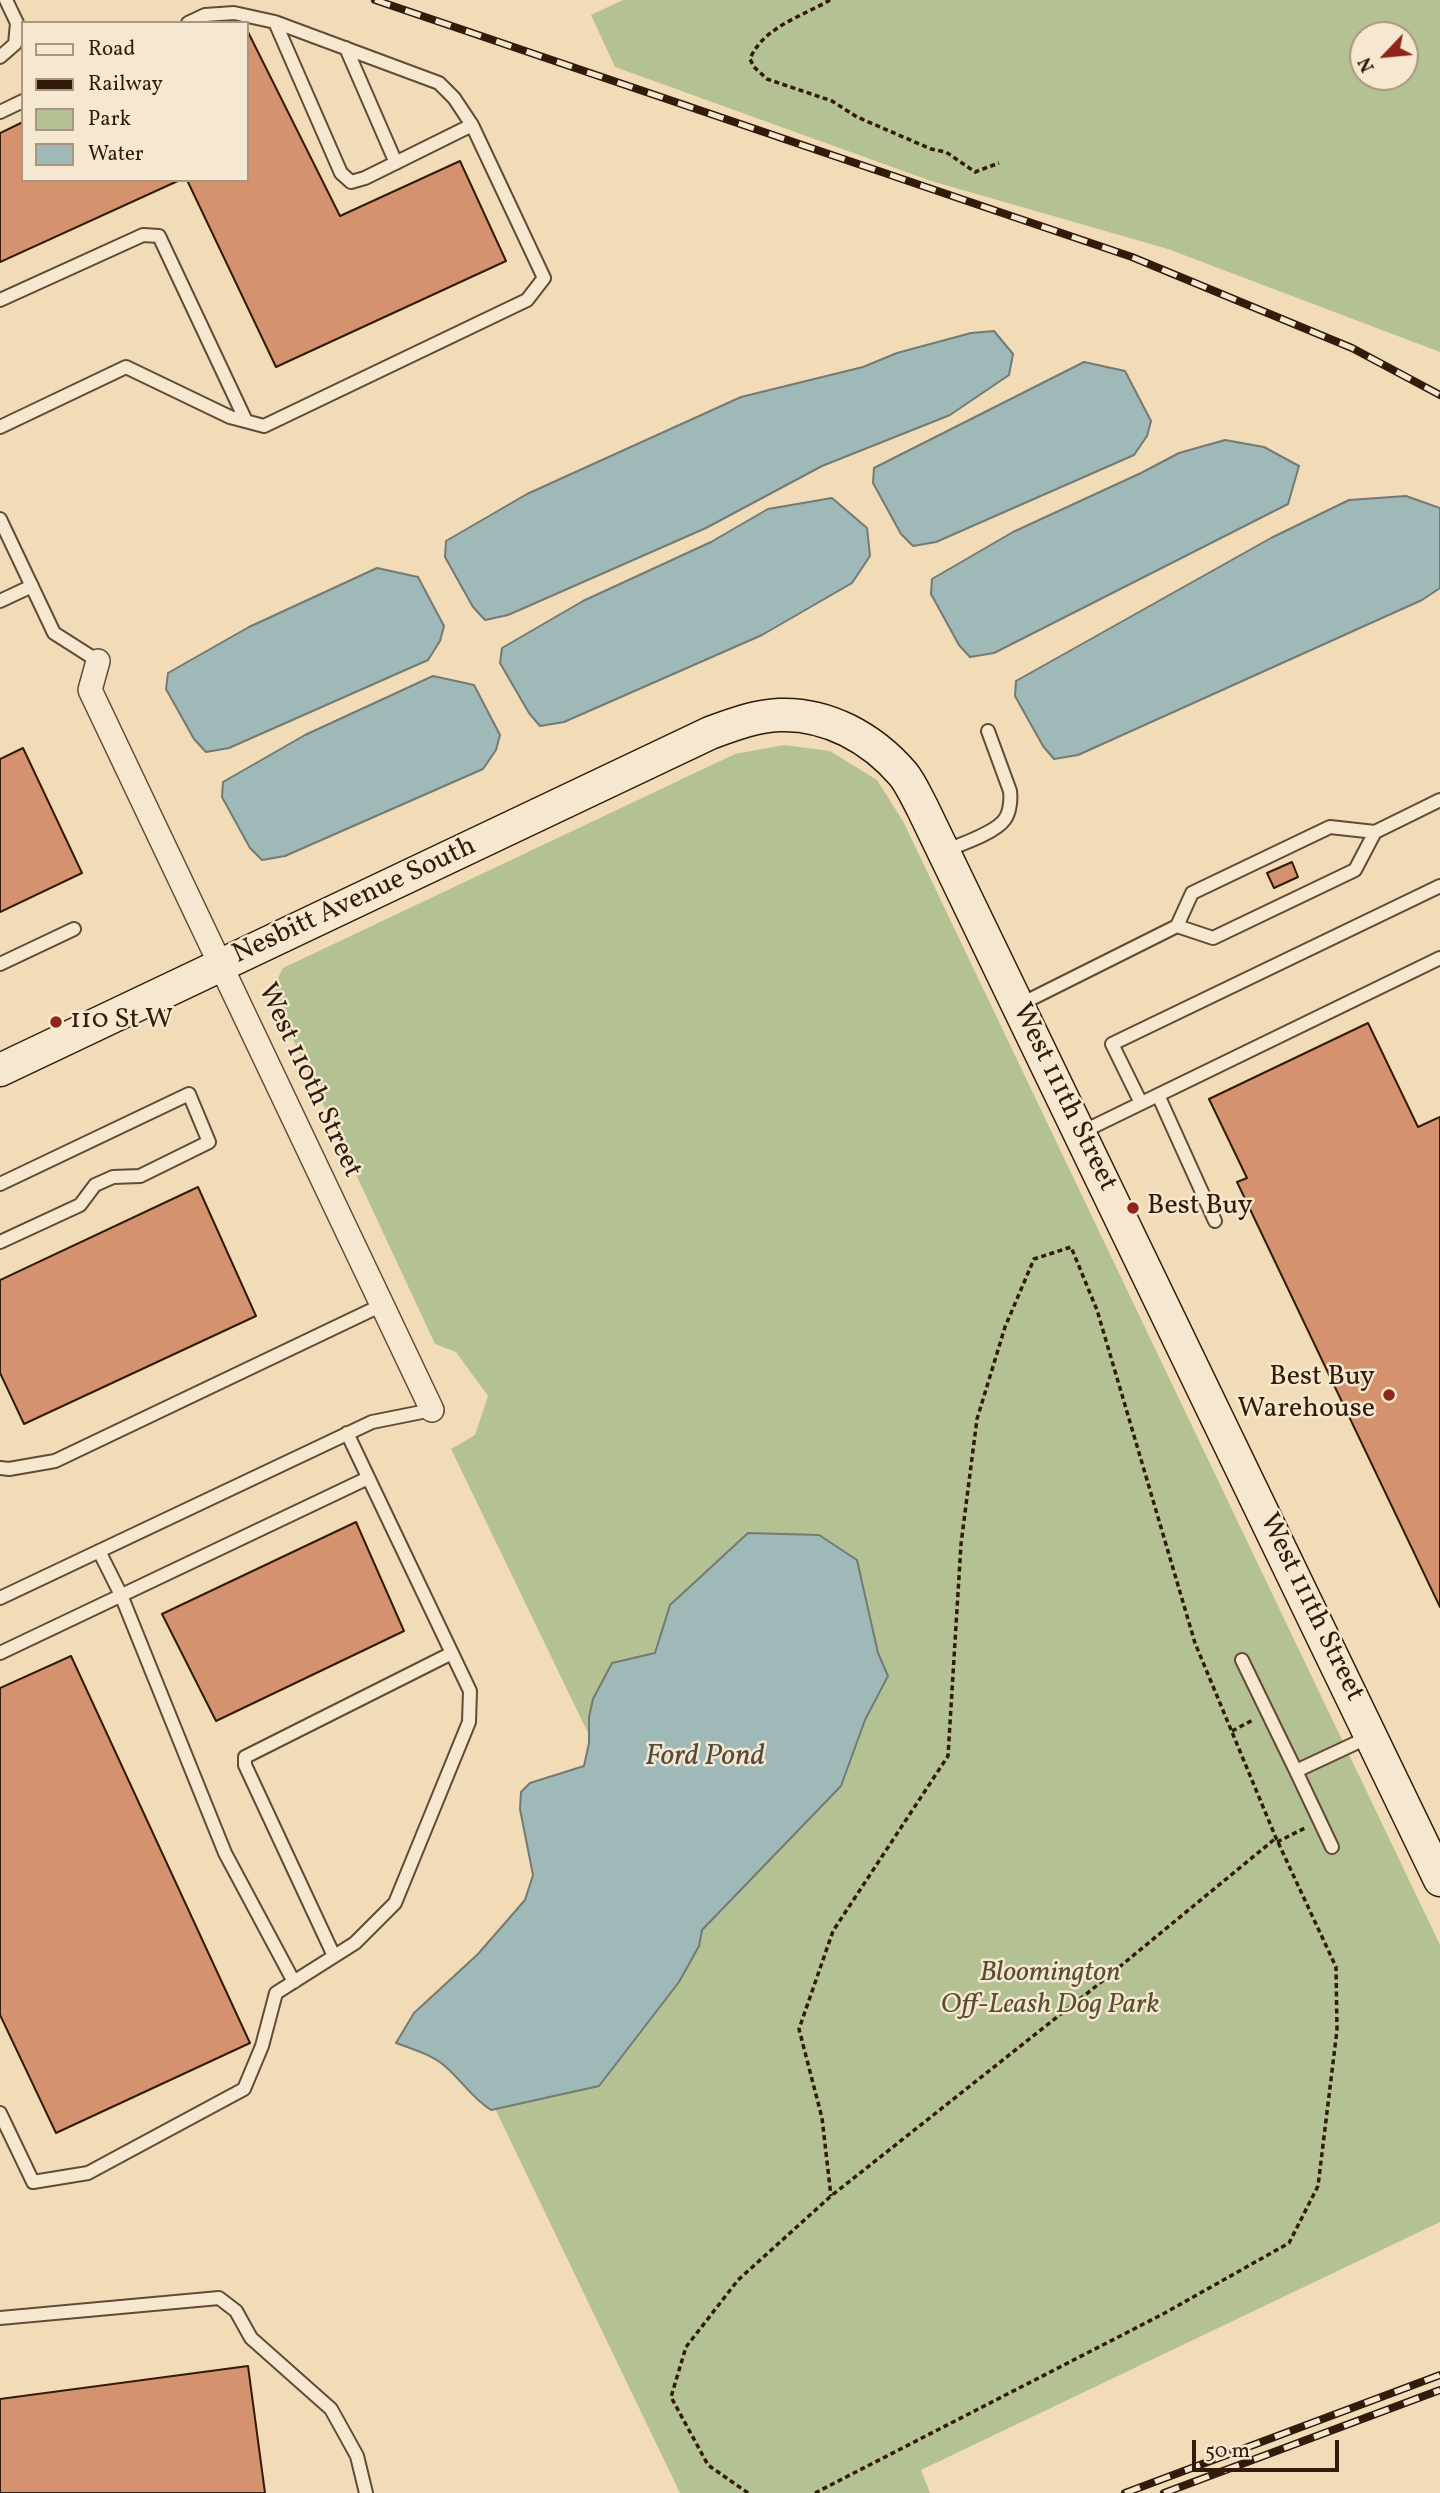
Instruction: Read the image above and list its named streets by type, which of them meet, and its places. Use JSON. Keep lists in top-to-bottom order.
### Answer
{
  "streets": {
    "street": ["Nesbitt Avenue South", "West 110th Street", "West 111th Street"]
  },
  "crossings": [
    ["Nesbitt Avenue South", "West 110th Street"],
    ["Nesbitt Avenue South", "West 111th Street"]
  ],
  "water": ["Ford Pond"],
  "parks": ["Bloomington Off-Leash Dog Park"],
  "places": ["110 St W", "Best Buy", "Best Buy Warehouse"],
  "legend": [
    "Road",
    "Railway",
    "Park",
    "Water"
  ],
  "scale_bar": "50 m",
  "north": "bottom left"
}
